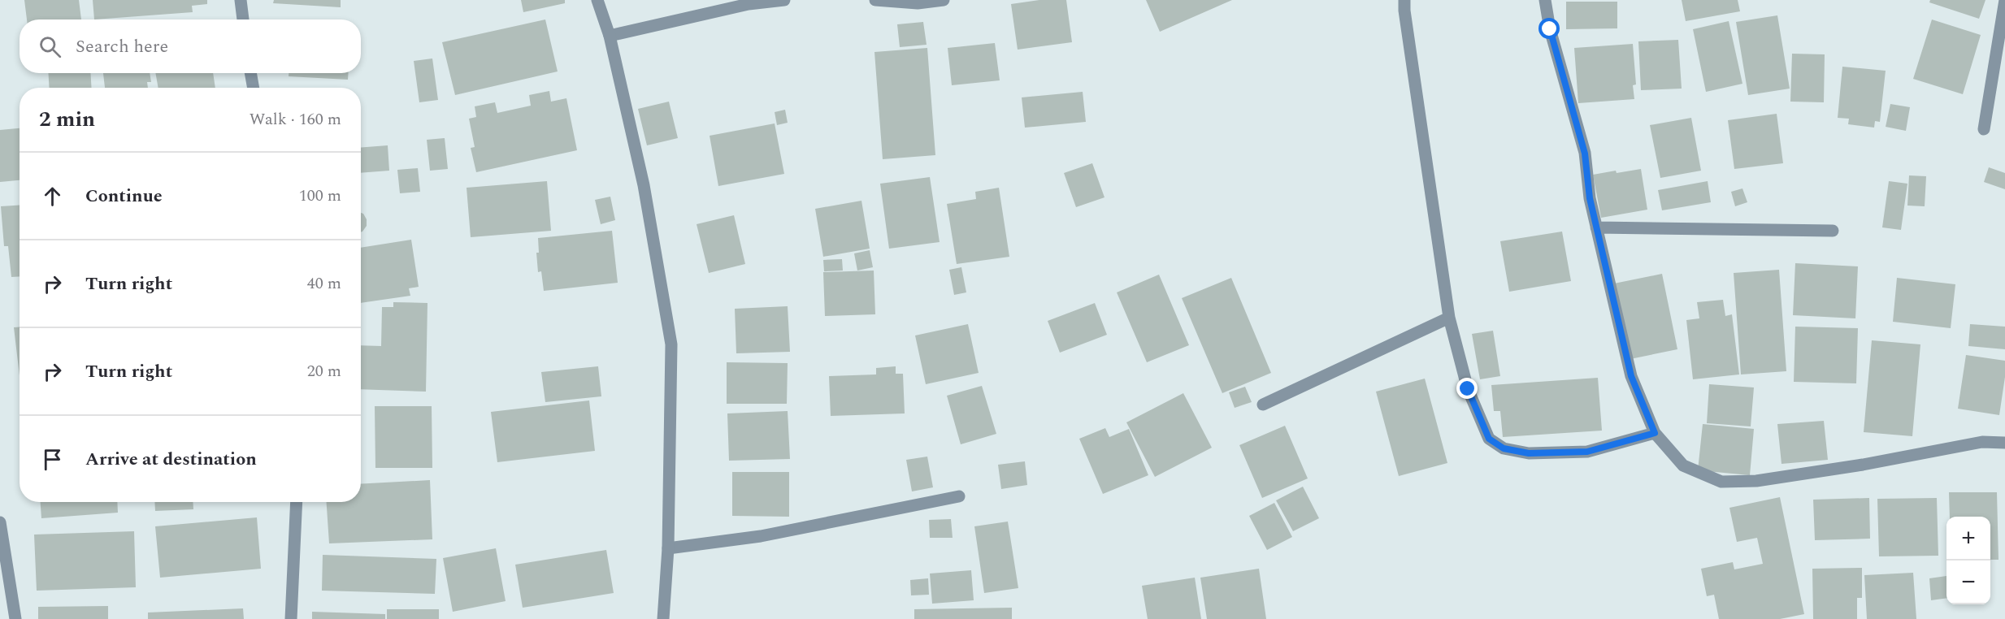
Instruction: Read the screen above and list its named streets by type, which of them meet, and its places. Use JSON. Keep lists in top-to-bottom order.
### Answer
{
  "page": {
    "search": "Search here",
    "heading": ["2 min", "Walk · 160 m"],
    "list": [
      ["Continue", "100 m"],
      ["Turn right", "40 m"],
      ["Turn right", "20 m"],
      "Arrive at destination"
    ],
    "map_buttons": ["+", "−"]
  }
}
